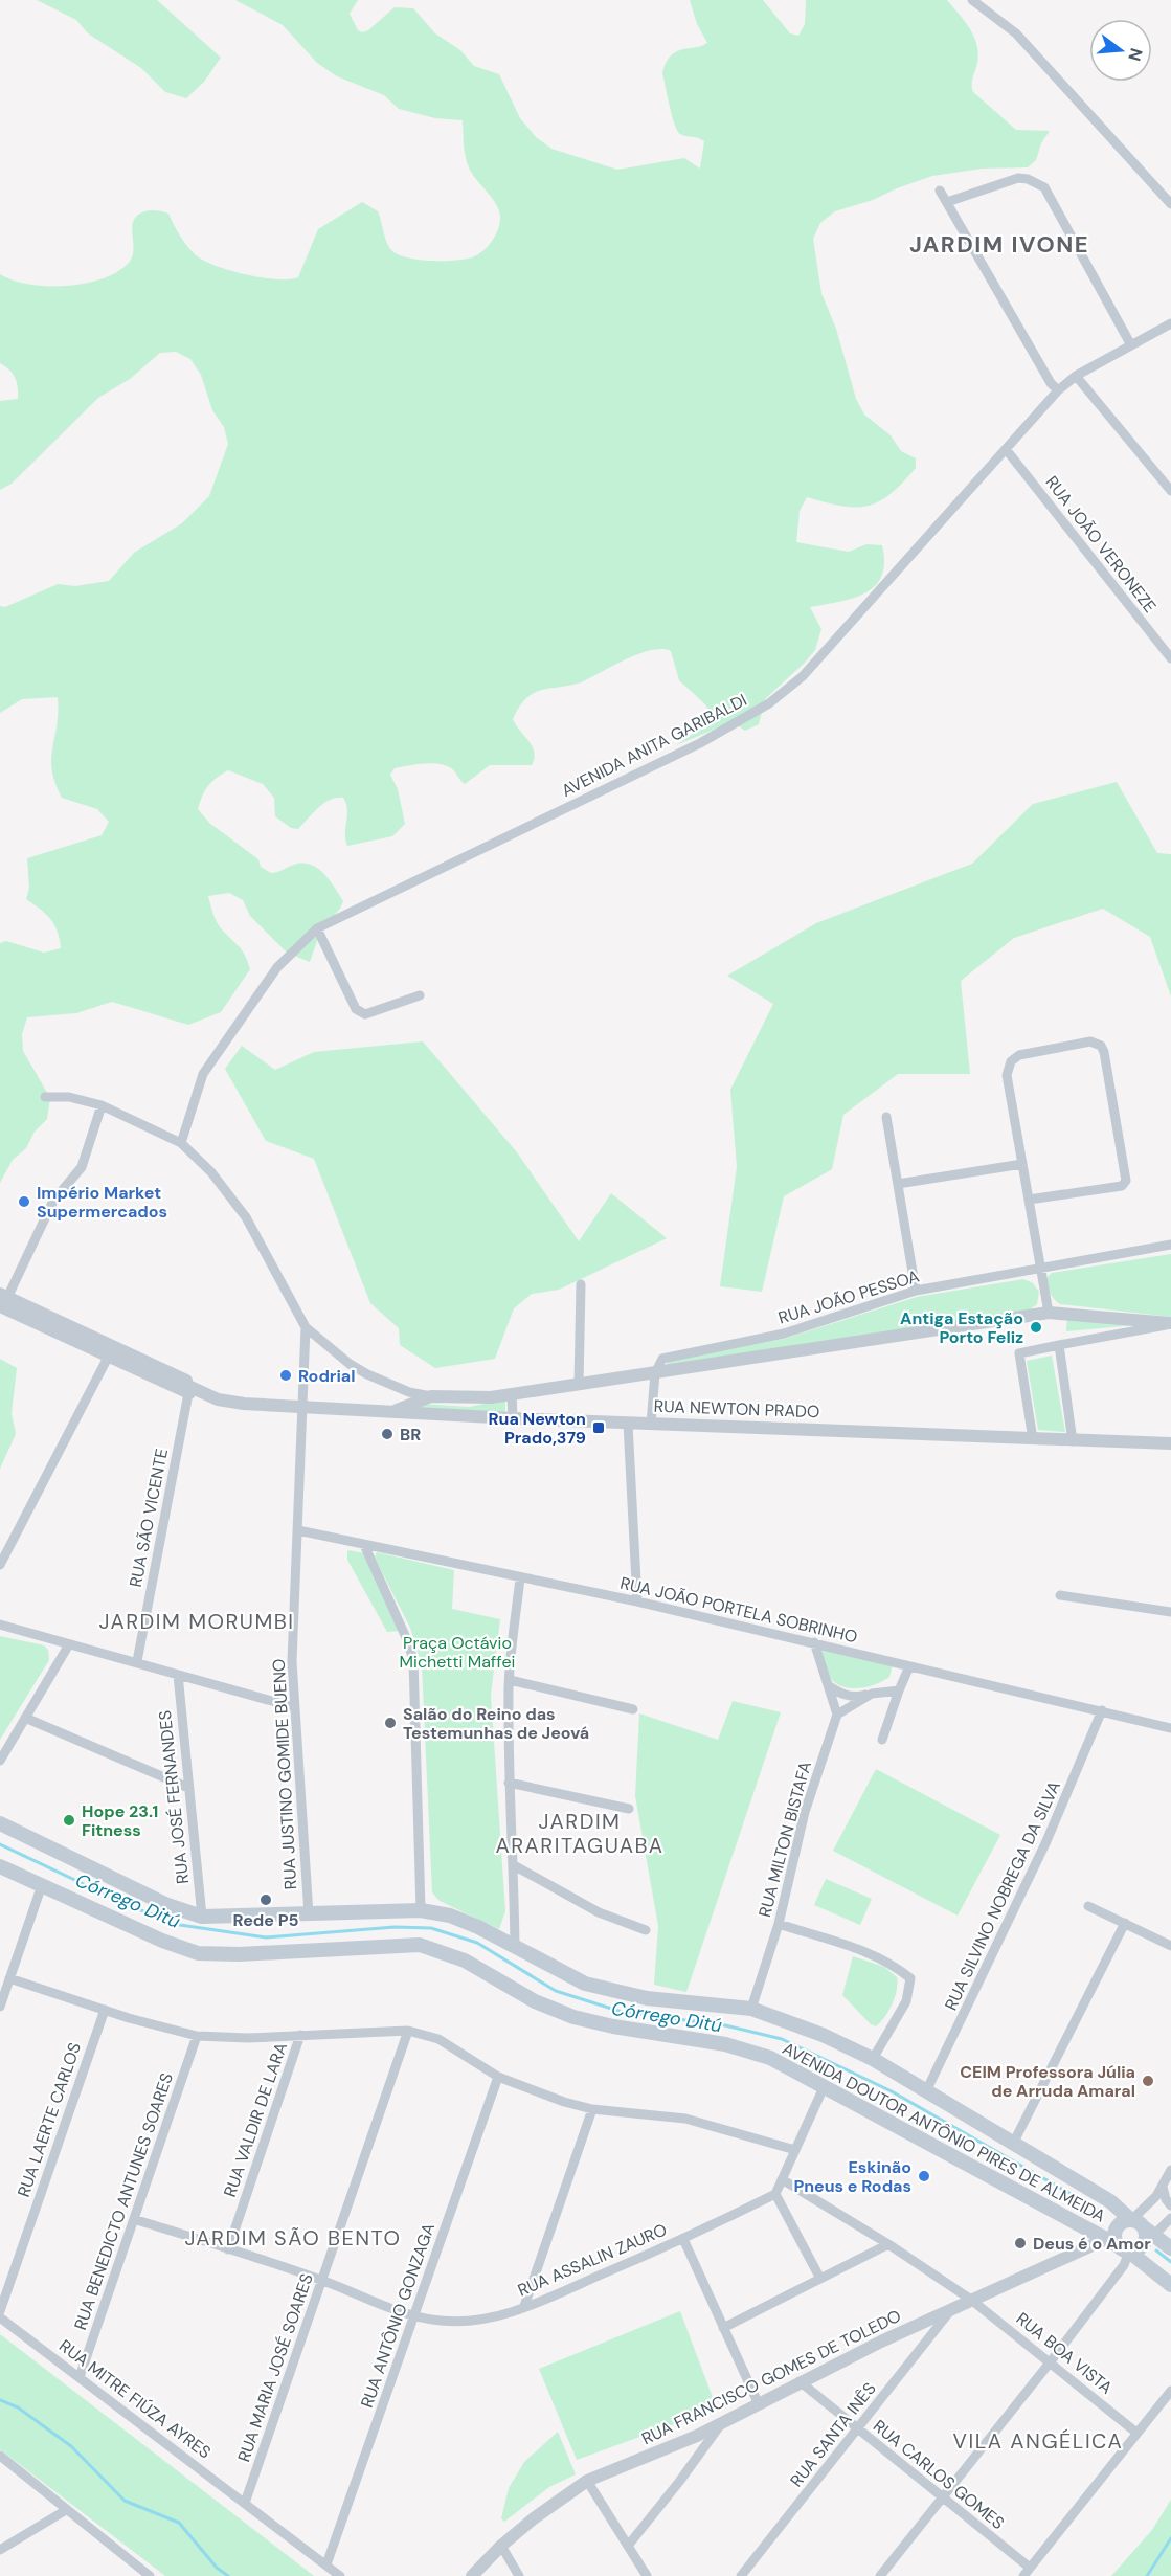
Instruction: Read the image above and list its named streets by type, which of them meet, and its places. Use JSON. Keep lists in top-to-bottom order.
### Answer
{
  "streets": {
    "main road": ["AVENIDA DOUTOR ANTÔNIO PIRES DE ALMEIDA"],
    "street": [
      "RUA JOÃO VERONEZE",
      "AVENIDA ANITA GARIBALDI",
      "RUA JOÃO PESSOA",
      "RUA NEWTON PRADO",
      "RUA SÃO VICENTE",
      "RUA JOÃO PORTELA SOBRINHO",
      "RUA JUSTINO GOMIDE BUENO",
      "RUA JOSÉ FERNANDES",
      "RUA MILTON BISTAFA",
      "RUA SILVINO NOBREGA DA SILVA",
      "RUA LAERTE CARLOS",
      "RUA VALDIR DE LARA",
      "RUA BENEDICTO ANTUNES SOARES",
      "RUA ASSALIN ZAURO",
      "RUA ANTÔNIO GONZAGA",
      "RUA BOA VISTA",
      "RUA MARIA JOSÉ SOARES",
      "RUA FRANCISCO GOMES DE TOLEDO",
      "RUA MITRE FIÚZA AYRES",
      "RUA SANTA INÊS",
      "RUA CARLOS GOMES"
    ]
  },
  "crossings": [
    ["RUA JOÃO VERONEZE", "AVENIDA ANITA GARIBALDI"],
    ["RUA NEWTON PRADO", "RUA SÃO VICENTE"],
    ["RUA NEWTON PRADO", "RUA JUSTINO GOMIDE BUENO"],
    ["RUA JOÃO PORTELA SOBRINHO", "RUA JUSTINO GOMIDE BUENO"],
    ["RUA JOÃO PORTELA SOBRINHO", "RUA SILVINO NOBREGA DA SILVA"],
    ["RUA JUSTINO GOMIDE BUENO", "AVENIDA DOUTOR ANTÔNIO PIRES DE ALMEIDA"],
    ["RUA JOSÉ FERNANDES", "AVENIDA DOUTOR ANTÔNIO PIRES DE ALMEIDA"],
    ["RUA MILTON BISTAFA", "AVENIDA DOUTOR ANTÔNIO PIRES DE ALMEIDA"],
    ["RUA SILVINO NOBREGA DA SILVA", "AVENIDA DOUTOR ANTÔNIO PIRES DE ALMEIDA"],
    ["RUA VALDIR DE LARA", "RUA ASSALIN ZAURO"],
    ["AVENIDA DOUTOR ANTÔNIO PIRES DE ALMEIDA", "RUA FRANCISCO GOMES DE TOLEDO"],
    ["RUA BENEDICTO ANTUNES SOARES", "RUA ASSALIN ZAURO"],
    ["RUA BENEDICTO ANTUNES SOARES", "RUA MITRE FIÚZA AYRES"],
    ["RUA ASSALIN ZAURO", "RUA ANTÔNIO GONZAGA"],
    ["RUA ASSALIN ZAURO", "RUA MARIA JOSÉ SOARES"],
    ["RUA ANTÔNIO GONZAGA", "RUA MITRE FIÚZA AYRES"],
    ["RUA BOA VISTA", "RUA FRANCISCO GOMES DE TOLEDO"],
    ["RUA MARIA JOSÉ SOARES", "RUA MITRE FIÚZA AYRES"],
    ["RUA FRANCISCO GOMES DE TOLEDO", "RUA SANTA INÊS"],
    ["RUA FRANCISCO GOMES DE TOLEDO", "RUA CARLOS GOMES"],
    ["RUA SANTA INÊS", "RUA CARLOS GOMES"]
  ],
  "districts": [
    "JARDIM IVONE",
    "JARDIM MORUMBI",
    "JARDIM ARARITAGUABA",
    "JARDIM SÃO BENTO",
    "VILA ANGÉLICA"
  ],
  "water": ["Córrego Ditú"],
  "parks": ["Praça Octávio Michetti Maffei"],
  "places": {
    "other": [
      "Império Market Supermercados",
      "Antiga Estação Porto Feliz",
      "Rodrial",
      "BR",
      "Salão do Reino das Testemunhas de Jeová",
      "Hope 23.1 Fitness",
      "Rede P5",
      "CEIM Professora Júlia de Arruda Amaral",
      "Eskinão Pneus e Rodas",
      "Deus é o Amor"
    ],
    "transit": ["Rua Newton Prado,379"]
  },
  "north": "right"
}
